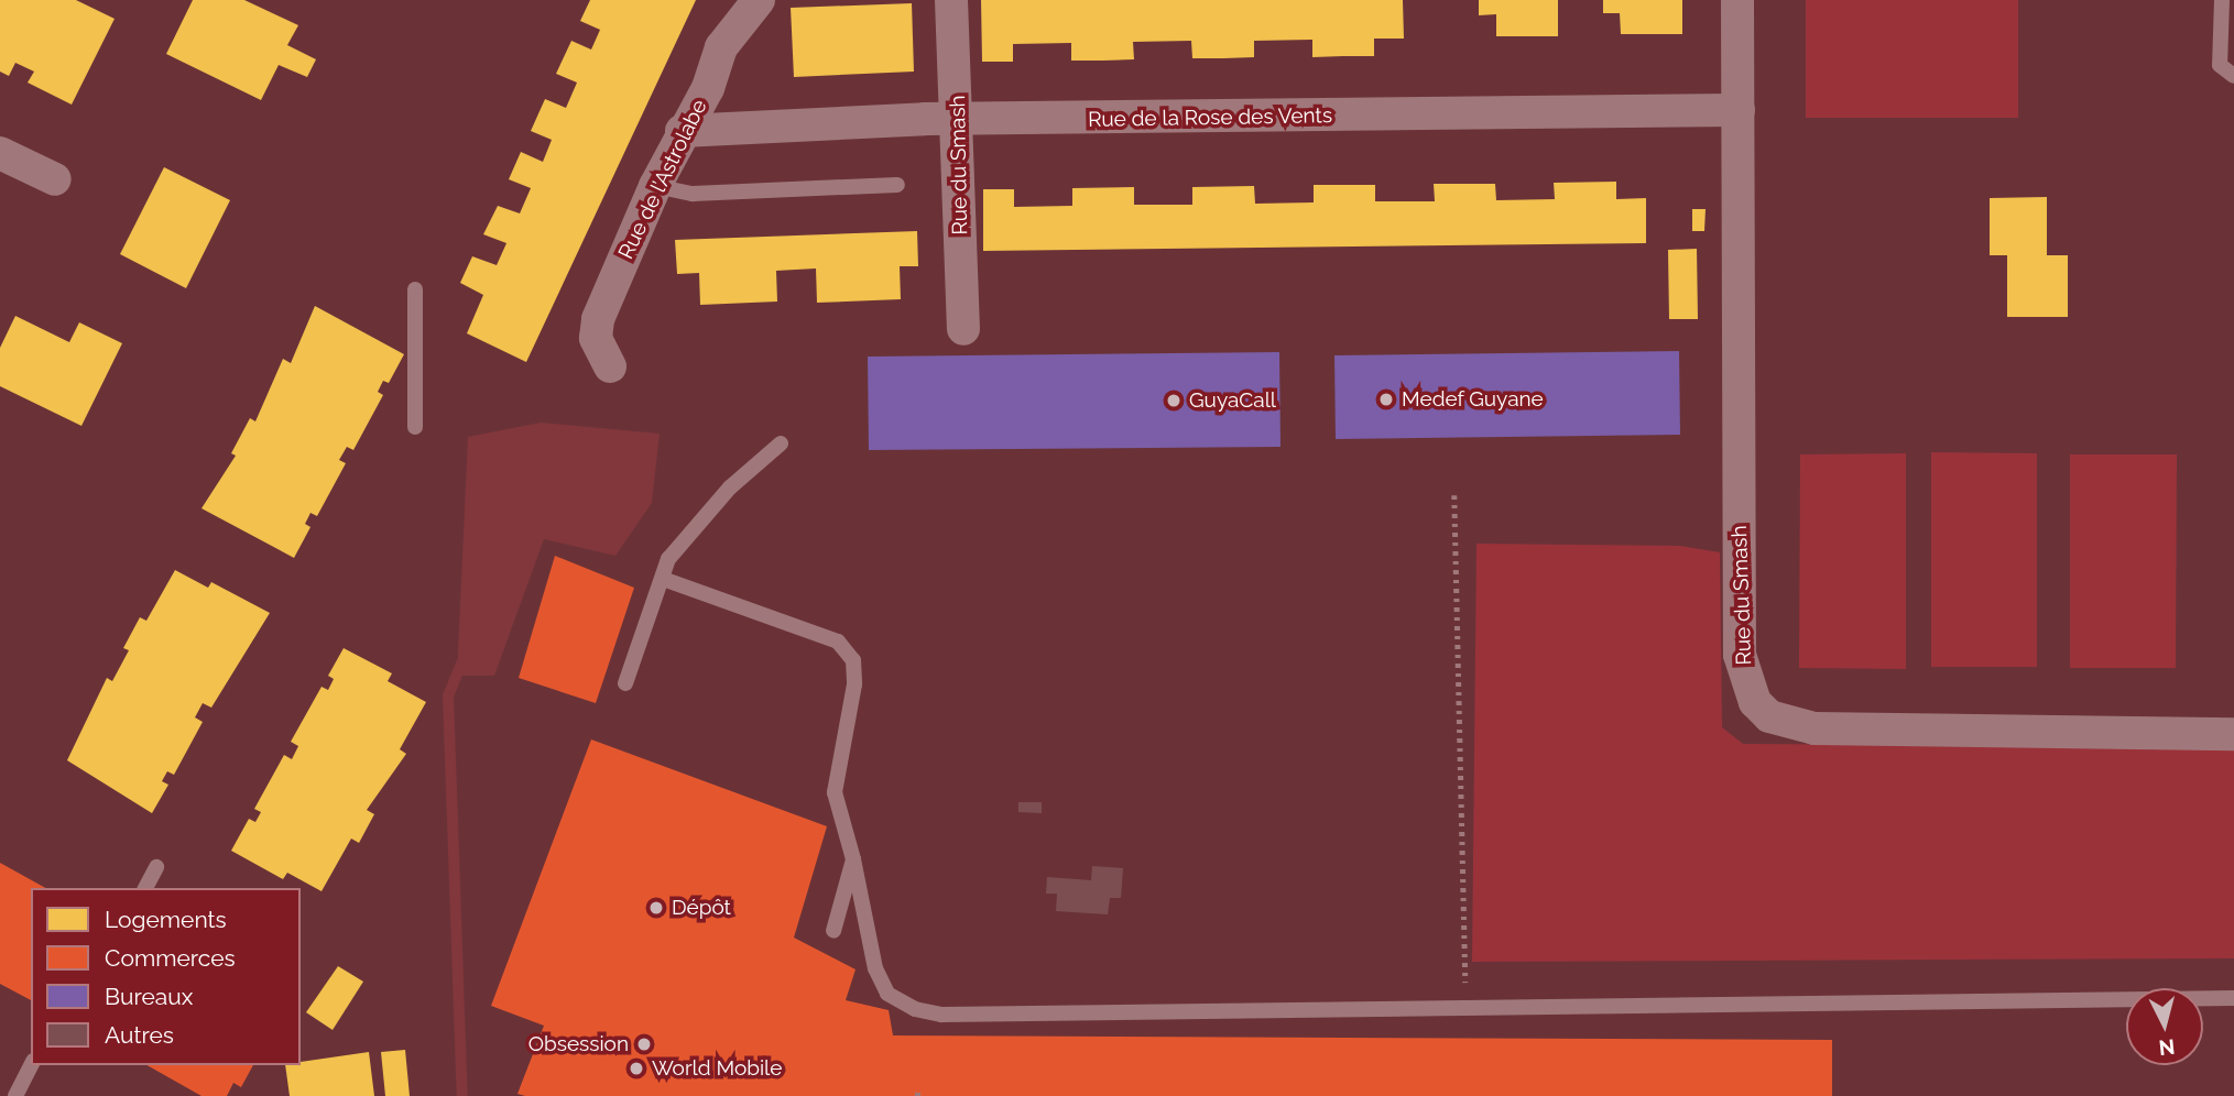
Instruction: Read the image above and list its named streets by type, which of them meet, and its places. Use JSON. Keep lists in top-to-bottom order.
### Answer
{
  "streets": {
    "street": ["Rue de la Rose des Vents", "Rue du Smash", "Rue de l’Astrolabe"]
  },
  "crossings": [
    ["Rue de la Rose des Vents", "Rue du Smash"],
    ["Rue de la Rose des Vents", "Rue de l’Astrolabe"]
  ],
  "places": [
    "Medef Guyane",
    "GuyaCall",
    "Dépôt",
    "Obsession",
    "World Mobile"
  ],
  "legend": [
    "Logements",
    "Commerces",
    "Bureaux",
    "Autres"
  ],
  "north": "bottom"
}
